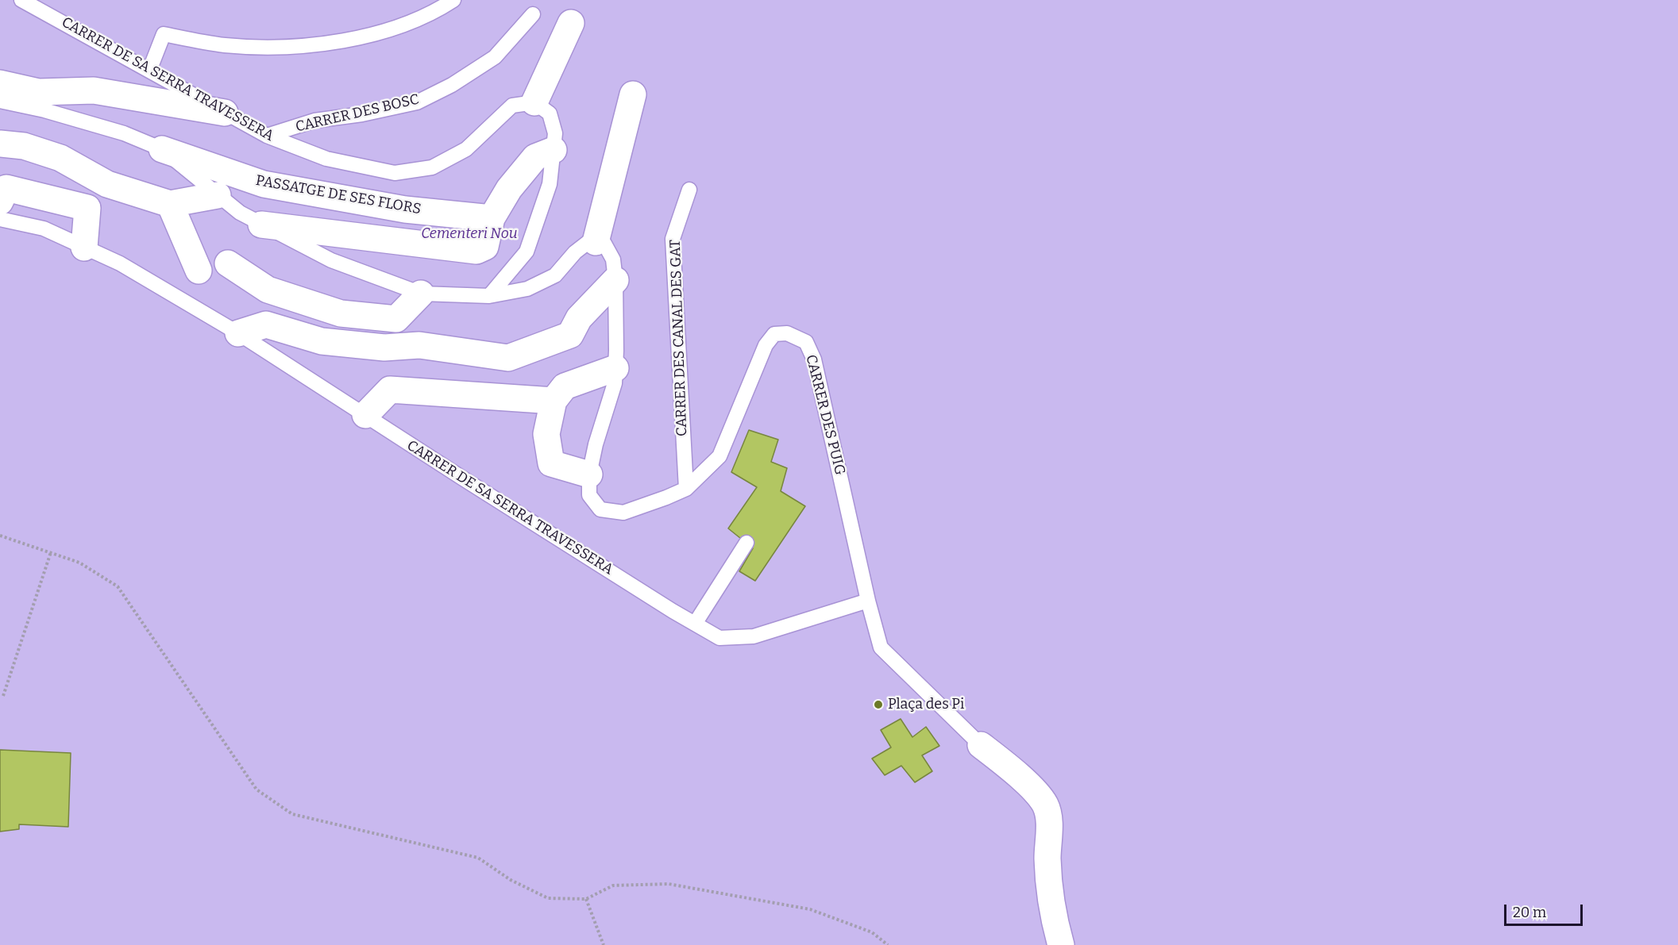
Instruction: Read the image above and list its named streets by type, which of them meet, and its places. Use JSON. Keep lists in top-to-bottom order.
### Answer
{
  "streets": {
    "street": ["PASSATGE DE SES FLORS"],
    "lane": [
      "CARRER DE SA SERRA TRAVESSERA",
      "CARRER DES BOSC",
      "CARRER DES CANAL DES GAT",
      "CARRER DES PUIG"
    ]
  },
  "crossings": [
    ["CARRER DE SA SERRA TRAVESSERA", "CARRER DES BOSC"],
    ["CARRER DE SA SERRA TRAVESSERA", "CARRER DES PUIG"],
    ["CARRER DES CANAL DES GAT", "CARRER DES PUIG"]
  ],
  "parks": ["Cementeri Nou"],
  "places": ["Plaça des Pi"],
  "scale_bar": "20 m"
}
